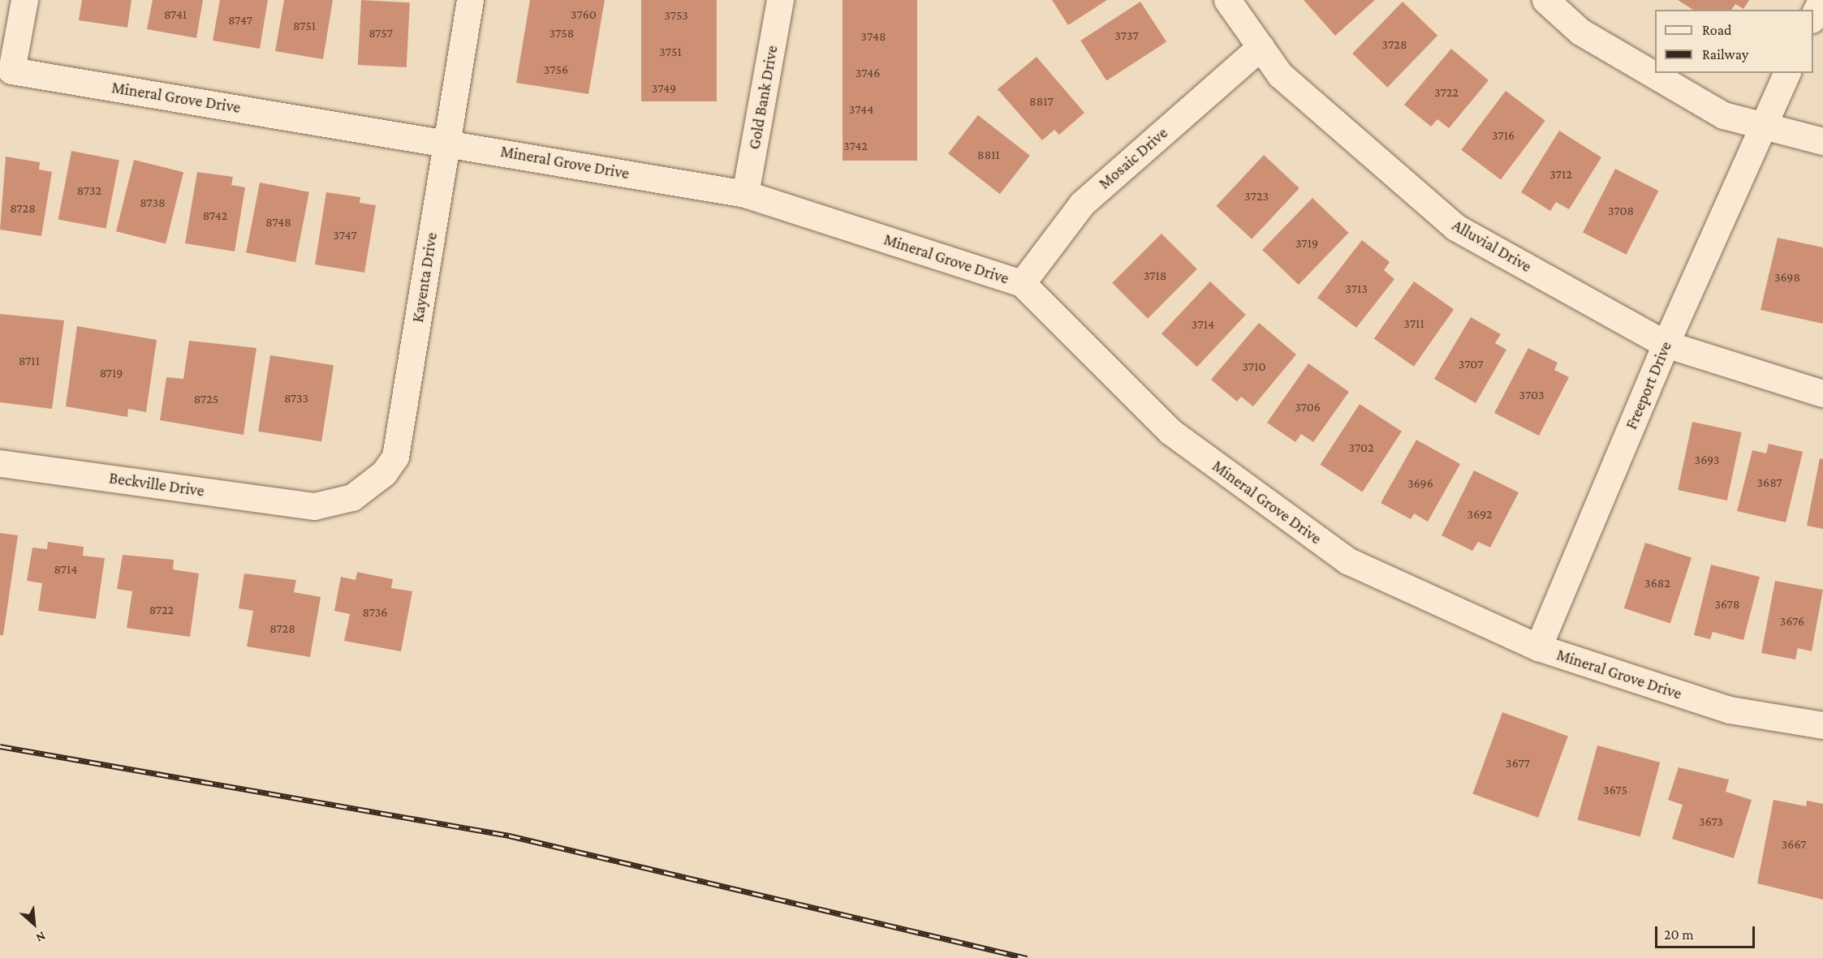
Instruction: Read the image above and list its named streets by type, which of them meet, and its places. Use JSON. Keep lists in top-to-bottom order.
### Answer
{
  "streets": {
    "street": [
      "Mineral Grove Drive",
      "Gold Bank Drive",
      "Mosaic Drive",
      "Alluvial Drive",
      "Kayenta Drive",
      "Freeport Drive",
      "Beckville Drive"
    ]
  },
  "crossings": [
    ["Mineral Grove Drive", "Gold Bank Drive"],
    ["Mineral Grove Drive", "Mosaic Drive"],
    ["Mineral Grove Drive", "Kayenta Drive"],
    ["Mineral Grove Drive", "Freeport Drive"],
    ["Mosaic Drive", "Alluvial Drive"],
    ["Alluvial Drive", "Freeport Drive"],
    ["Kayenta Drive", "Beckville Drive"]
  ],
  "house_numbers": [
    "8741",
    "3760",
    "3753",
    "8747",
    "8751",
    "8757",
    "3758",
    "3737",
    "3748",
    "3728",
    "3751",
    "3756",
    "3746",
    "3749",
    "3722",
    "8817",
    "3744",
    "3716",
    "3742",
    "8811",
    "3712",
    "8732",
    "3723",
    "8738",
    "8728",
    "3708",
    "8742",
    "8748",
    "3747",
    "3719",
    "3718",
    "3698",
    "3713",
    "3711",
    "3714",
    "8711",
    "3707",
    "3710",
    "8719",
    "3703",
    "8733",
    "8725",
    "3706",
    "3702",
    "3693",
    "3687",
    "3696",
    "3692",
    "8714",
    "3682",
    "3678",
    "8722",
    "8736",
    "3676",
    "8728",
    "3677",
    "3675",
    "3673",
    "3667"
  ],
  "legend": ["Road", "Railway"],
  "scale_bar": "20 m",
  "north": "bottom right"
}
